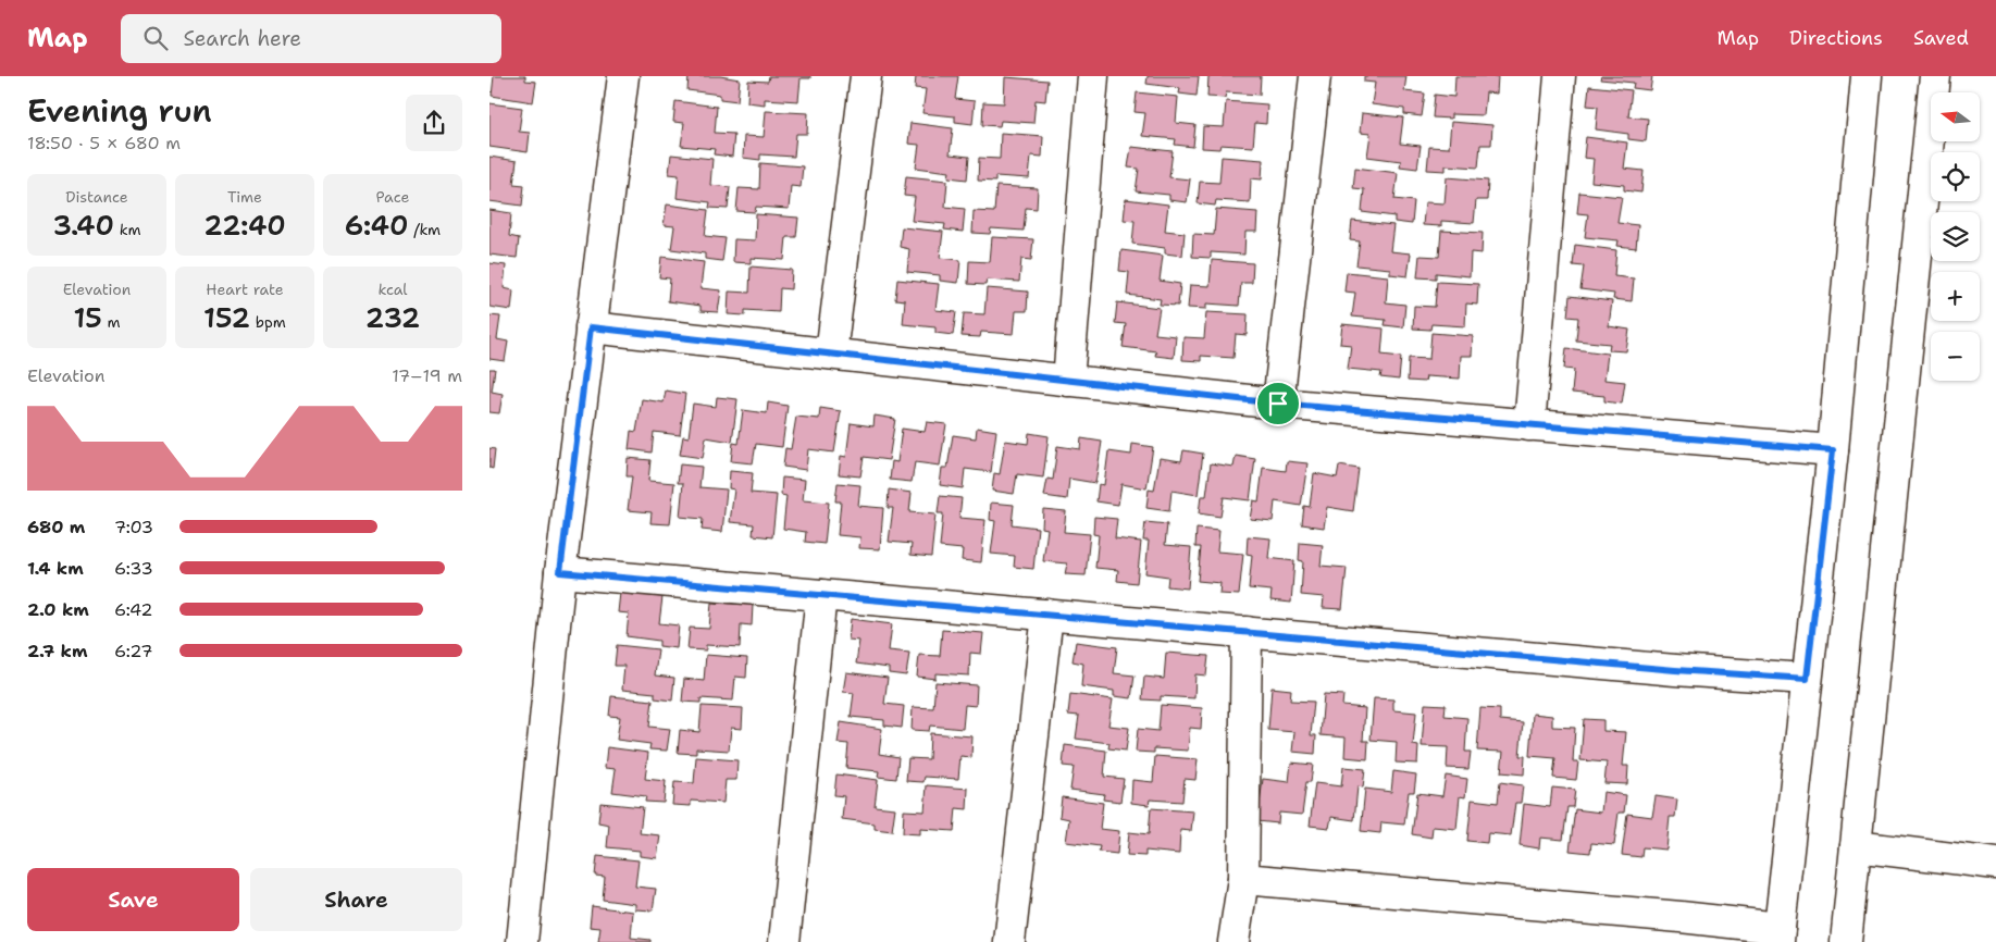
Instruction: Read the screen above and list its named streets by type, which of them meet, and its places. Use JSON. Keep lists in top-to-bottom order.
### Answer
{
  "north": "left",
  "page": {
    "header": "Map",
    "search": "Search here",
    "nav": ["Map", "Directions", "Saved"],
    "heading": ["Evening run", "18:50 · 5 × 680 m"],
    "map_buttons": ["+", "−"],
    "stats": [
      ["Distance", "3.40 km"],
      ["Time", "22:40"],
      ["Pace", "6:40 /km"],
      ["Elevation", "15 m"],
      ["Heart rate", "152 bpm"],
      ["kcal", "232"]
    ],
    "chart": ["Elevation", "17–19 m"],
    "list": [
      {
        "name": "680 m",
        "note": "7:03"
      },
      {
        "name": "1.4 km",
        "note": "6:33"
      },
      {
        "name": "2.0 km",
        "note": "6:42"
      },
      {
        "name": "2.7 km",
        "note": "6:27"
      }
    ],
    "buttons": ["Save", "Share"]
  }
}
